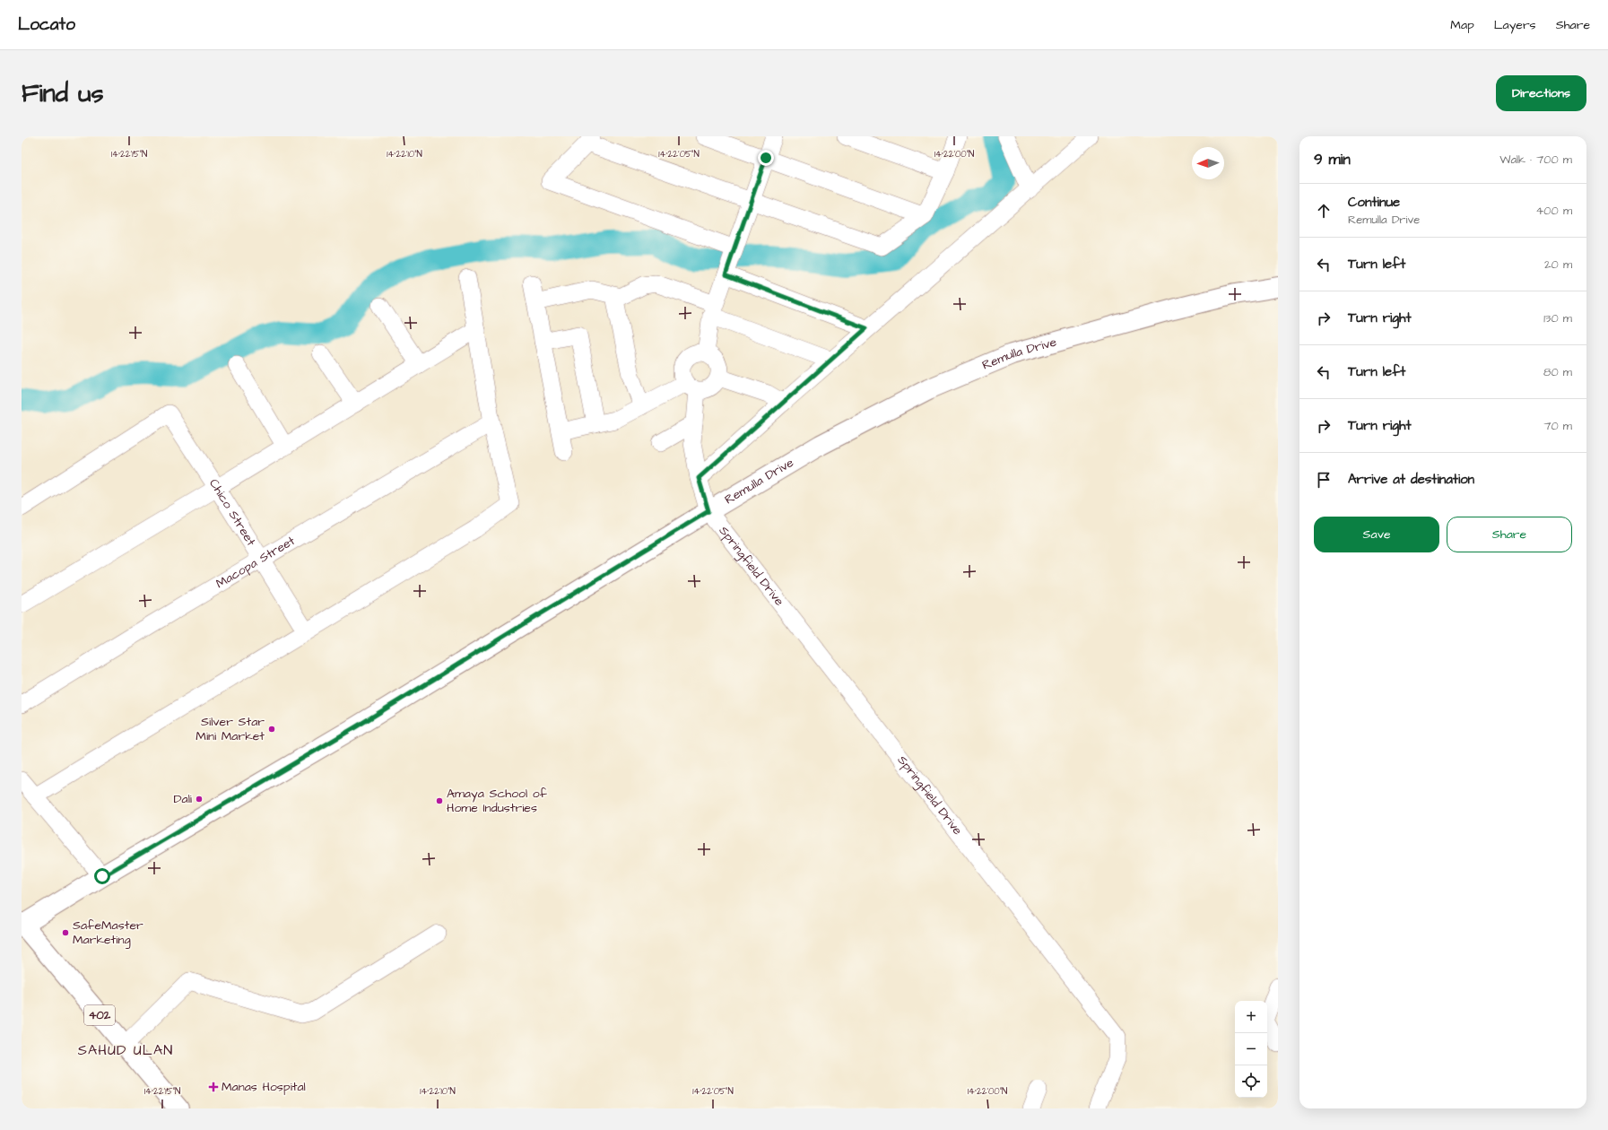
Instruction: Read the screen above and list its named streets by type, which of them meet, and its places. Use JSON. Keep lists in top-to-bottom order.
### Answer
{
  "streets": {
    "main road": ["Remulla Drive", "402"],
    "street": ["Chico Street", "Macopa Street", "Springfield Drive"]
  },
  "crossings": [
    ["Remulla Drive", "Springfield Drive"],
    ["Remulla Drive", "402"],
    ["Chico Street", "Macopa Street"]
  ],
  "districts": ["SAHUD ULAN"],
  "places": {
    "other": [
      "Silver Star Mini Market",
      "Dali",
      "Amaya School of Home Industries",
      "SafeMaster Marketing"
    ],
    "health": ["Manas Hospital"]
  },
  "north": "left",
  "page": {
    "header": "Locato",
    "nav": ["Map", "Layers", "Share"],
    "buttons": [
      "Directions",
      ["Save", "Share"]
    ],
    "title": "Find us",
    "heading": ["9 min", "Walk · 700 m"],
    "list": [
      ["Continue", "Remulla Drive", "400 m"],
      ["Turn left", "20 m"],
      ["Turn right", "130 m"],
      ["Turn left", "80 m"],
      ["Turn right", "70 m"],
      "Arrive at destination"
    ],
    "map_buttons": ["+", "−"]
  },
  "coordinates": [
    "14°22'15\"N",
    "14°22'10\"N",
    "14°22'05\"N",
    "14°22'00\"N"
  ]
}
